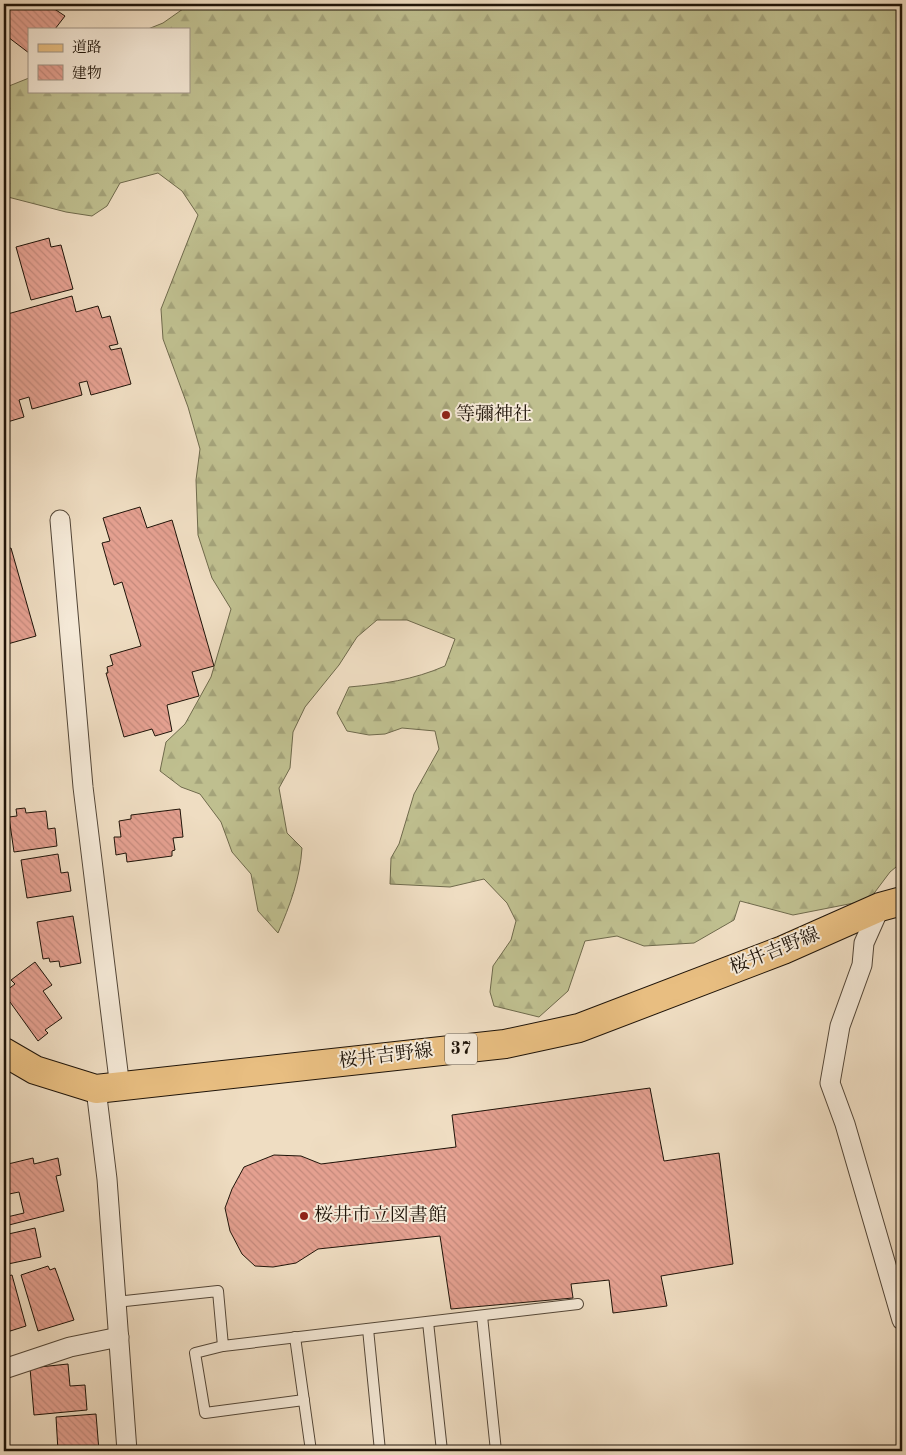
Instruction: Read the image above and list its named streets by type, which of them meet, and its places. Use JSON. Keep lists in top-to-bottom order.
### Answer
{
  "streets": {
    "main road": ["桜井吉野線", "37"]
  },
  "places": ["等彌神社", "桜井市立図書館"],
  "legend": ["道路", "建物"]
}
